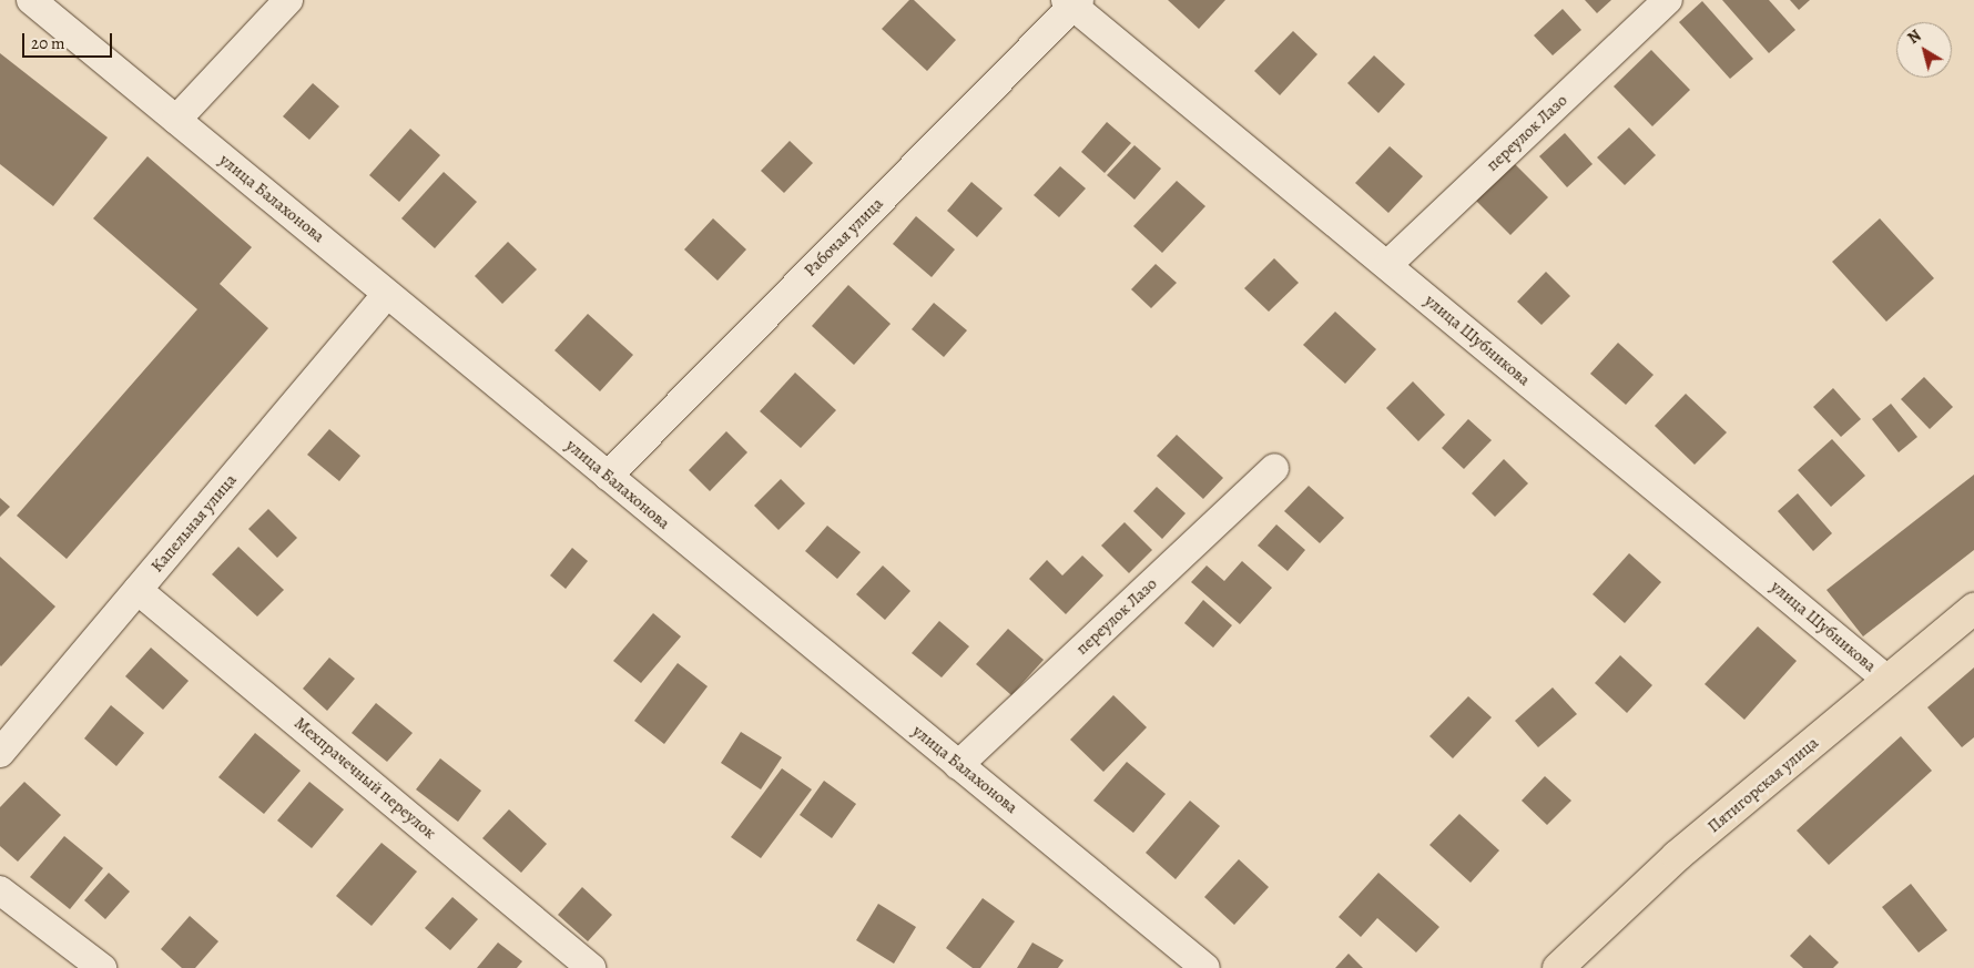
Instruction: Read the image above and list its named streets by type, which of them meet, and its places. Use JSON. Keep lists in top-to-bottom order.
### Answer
{
  "streets": {
    "main road": ["Пятигорская улица"],
    "street": [
      "переулок Лазо",
      "улица Балахонова",
      "Рабочая улица",
      "улица Шубникова",
      "Капельная улица",
      "Мехпрачечный переулок"
    ]
  },
  "crossings": [
    ["переулок Лазо", "улица Балахонова"],
    ["переулок Лазо", "улица Шубникова"],
    ["улица Балахонова", "Рабочая улица"],
    ["улица Балахонова", "Капельная улица"],
    ["Рабочая улица", "улица Шубникова"],
    ["улица Шубникова", "Пятигорская улица"],
    ["Капельная улица", "Мехпрачечный переулок"]
  ],
  "scale_bar": "20 m",
  "north": "top left"
}
